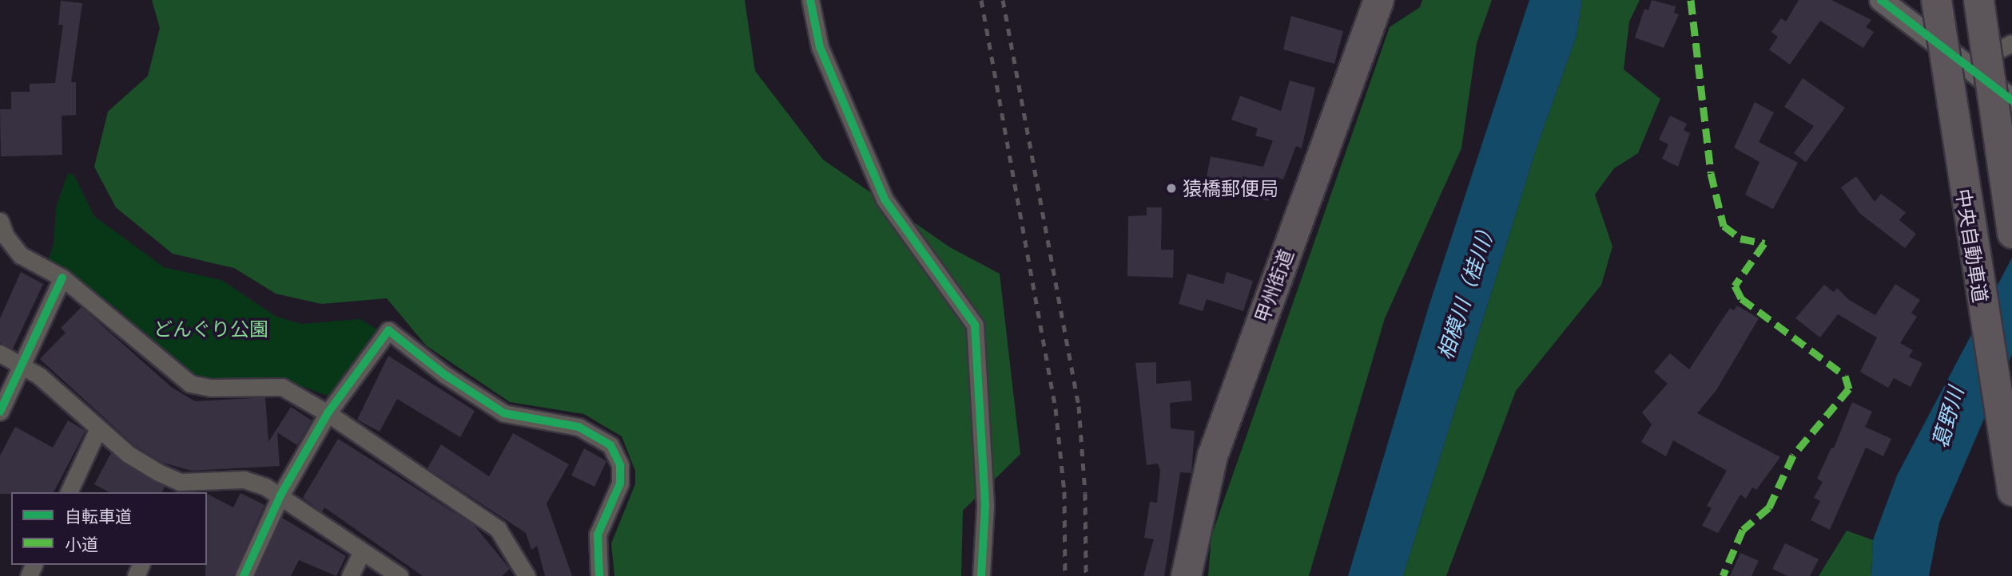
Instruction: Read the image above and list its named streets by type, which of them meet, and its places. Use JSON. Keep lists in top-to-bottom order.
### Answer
{
  "streets": {
    "highway": ["中央自動車道", "甲州街道"]
  },
  "water": ["相模川（桂川）", "葛野川"],
  "parks": ["どんぐり公園"],
  "places": ["猿橋郵便局"],
  "legend": ["自転車道", "小道"]
}
